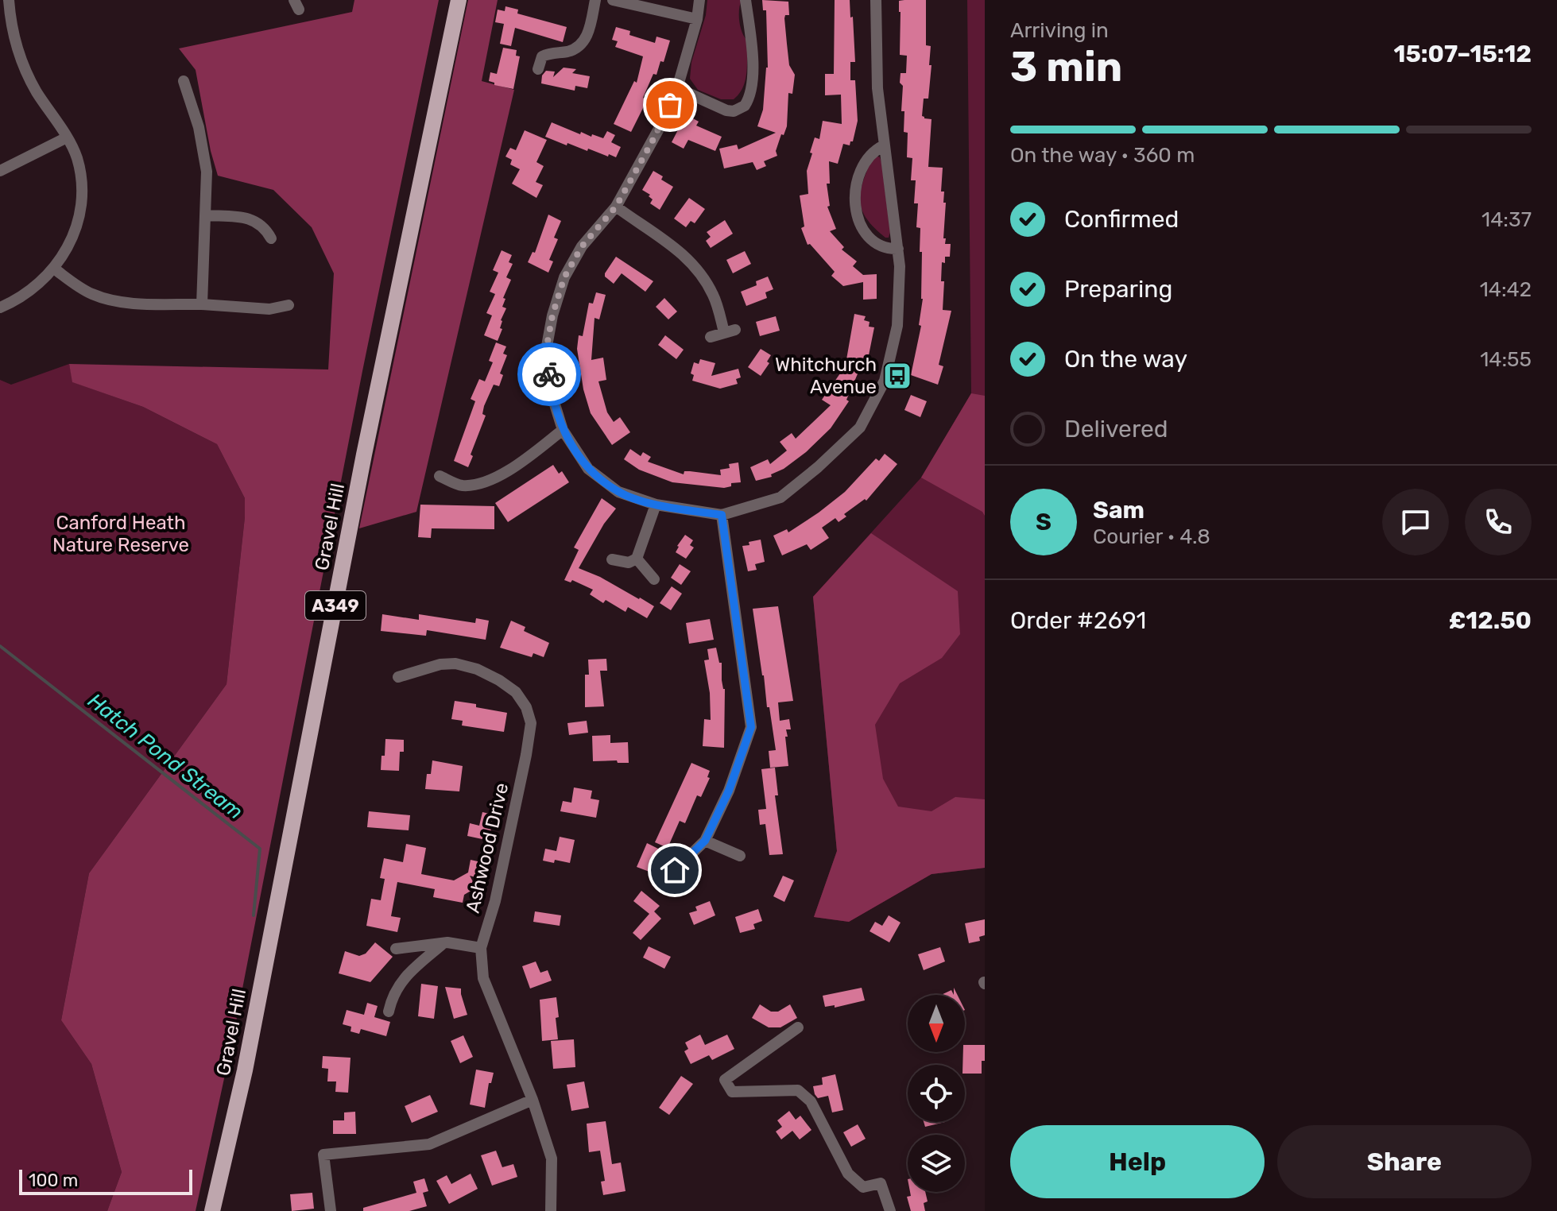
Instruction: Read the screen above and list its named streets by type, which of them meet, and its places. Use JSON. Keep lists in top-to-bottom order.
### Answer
{
  "streets": {
    "main road": ["Gravel Hill", "A349"],
    "street": ["Ashwood Drive"]
  },
  "water": ["Hatch Pond Stream"],
  "parks": ["Canford Heath Nature Reserve"],
  "places": {
    "bus stop": ["Whitchurch Avenue"]
  },
  "scale_bar": "100 m",
  "north": "bottom",
  "page": {
    "heading": ["3 min", "Arriving in", "15:07–15:12"],
    "panel": [
      "Sam",
      "Courier · 4.8",
      "Order #2691",
      "£12.50"
    ],
    "bar": "On the way · 360 m",
    "list": [
      ["Confirmed", "14:37"],
      ["Preparing", "14:42"],
      ["On the way", "14:55"],
      "Delivered"
    ],
    "round": "S",
    "buttons": ["Help", "Share"],
    "scale": "100 m"
  }
}
